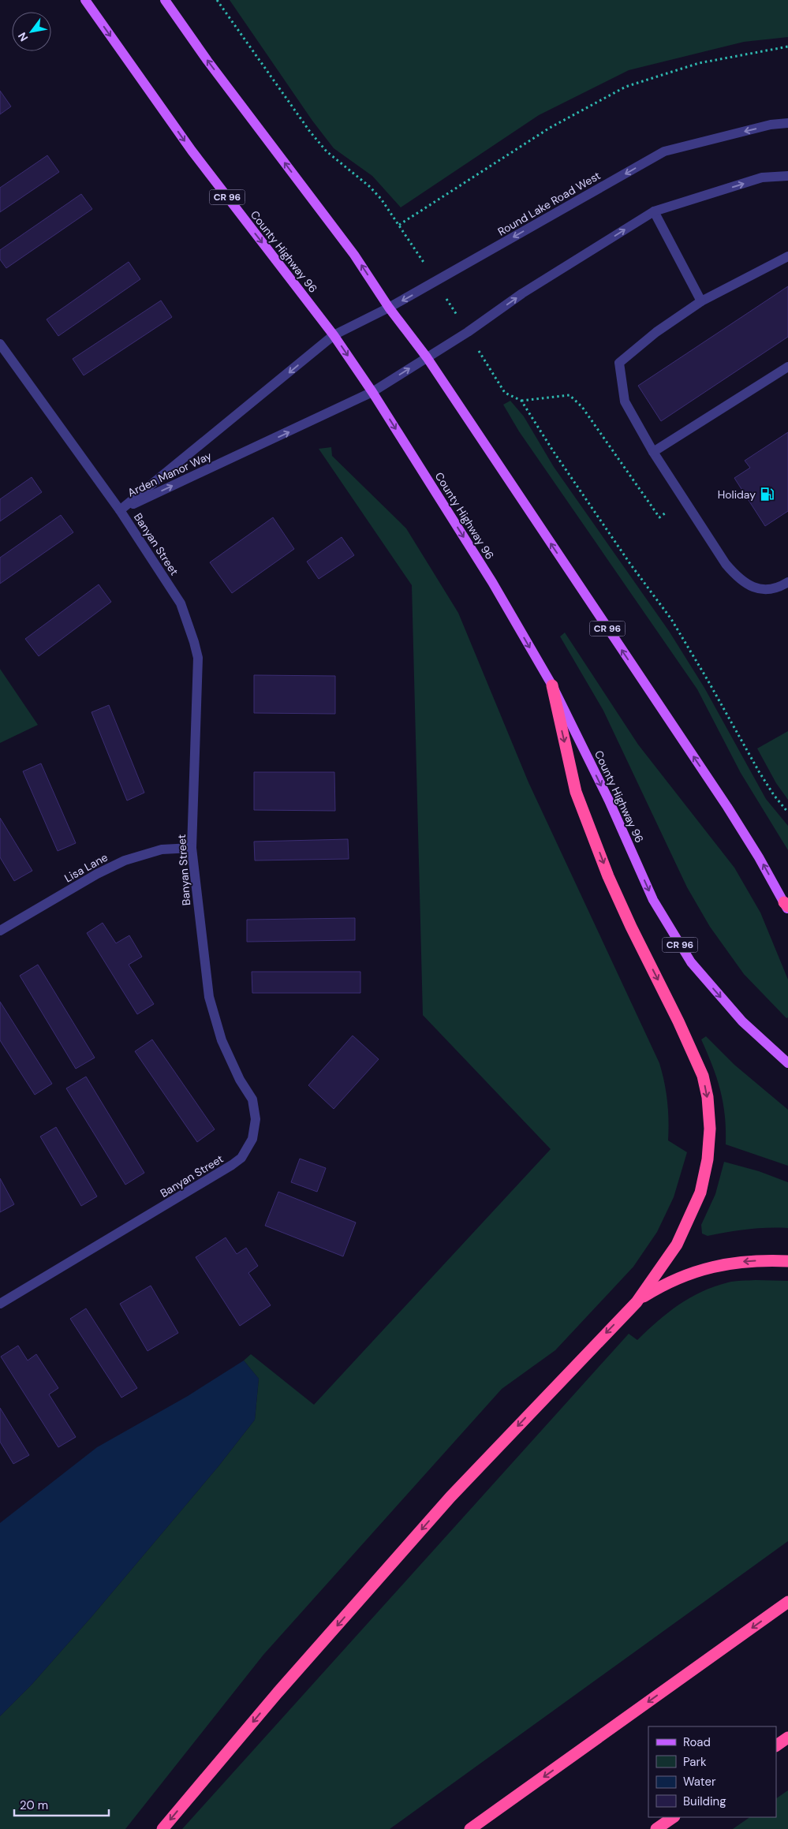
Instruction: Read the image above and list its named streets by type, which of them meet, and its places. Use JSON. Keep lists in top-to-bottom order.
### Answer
{
  "streets": {
    "main road": ["CR 96", "County Highway 96"],
    "street": [
      "Round Lake Road West",
      "Arden Manor Way",
      "Banyan Street",
      "Lisa Lane"
    ]
  },
  "crossings": [
    ["CR 96", "Round Lake Road West"],
    ["Round Lake Road West", "County Highway 96"],
    ["Round Lake Road West", "Arden Manor Way"],
    ["County Highway 96", "Arden Manor Way"],
    ["Arden Manor Way", "Banyan Street"],
    ["Banyan Street", "Lisa Lane"]
  ],
  "places": {
    "fuel station": ["Holiday"]
  },
  "legend": [
    "Road",
    "Park",
    "Water",
    "Building"
  ],
  "scale_bar": "20 m",
  "north": "bottom left"
}
